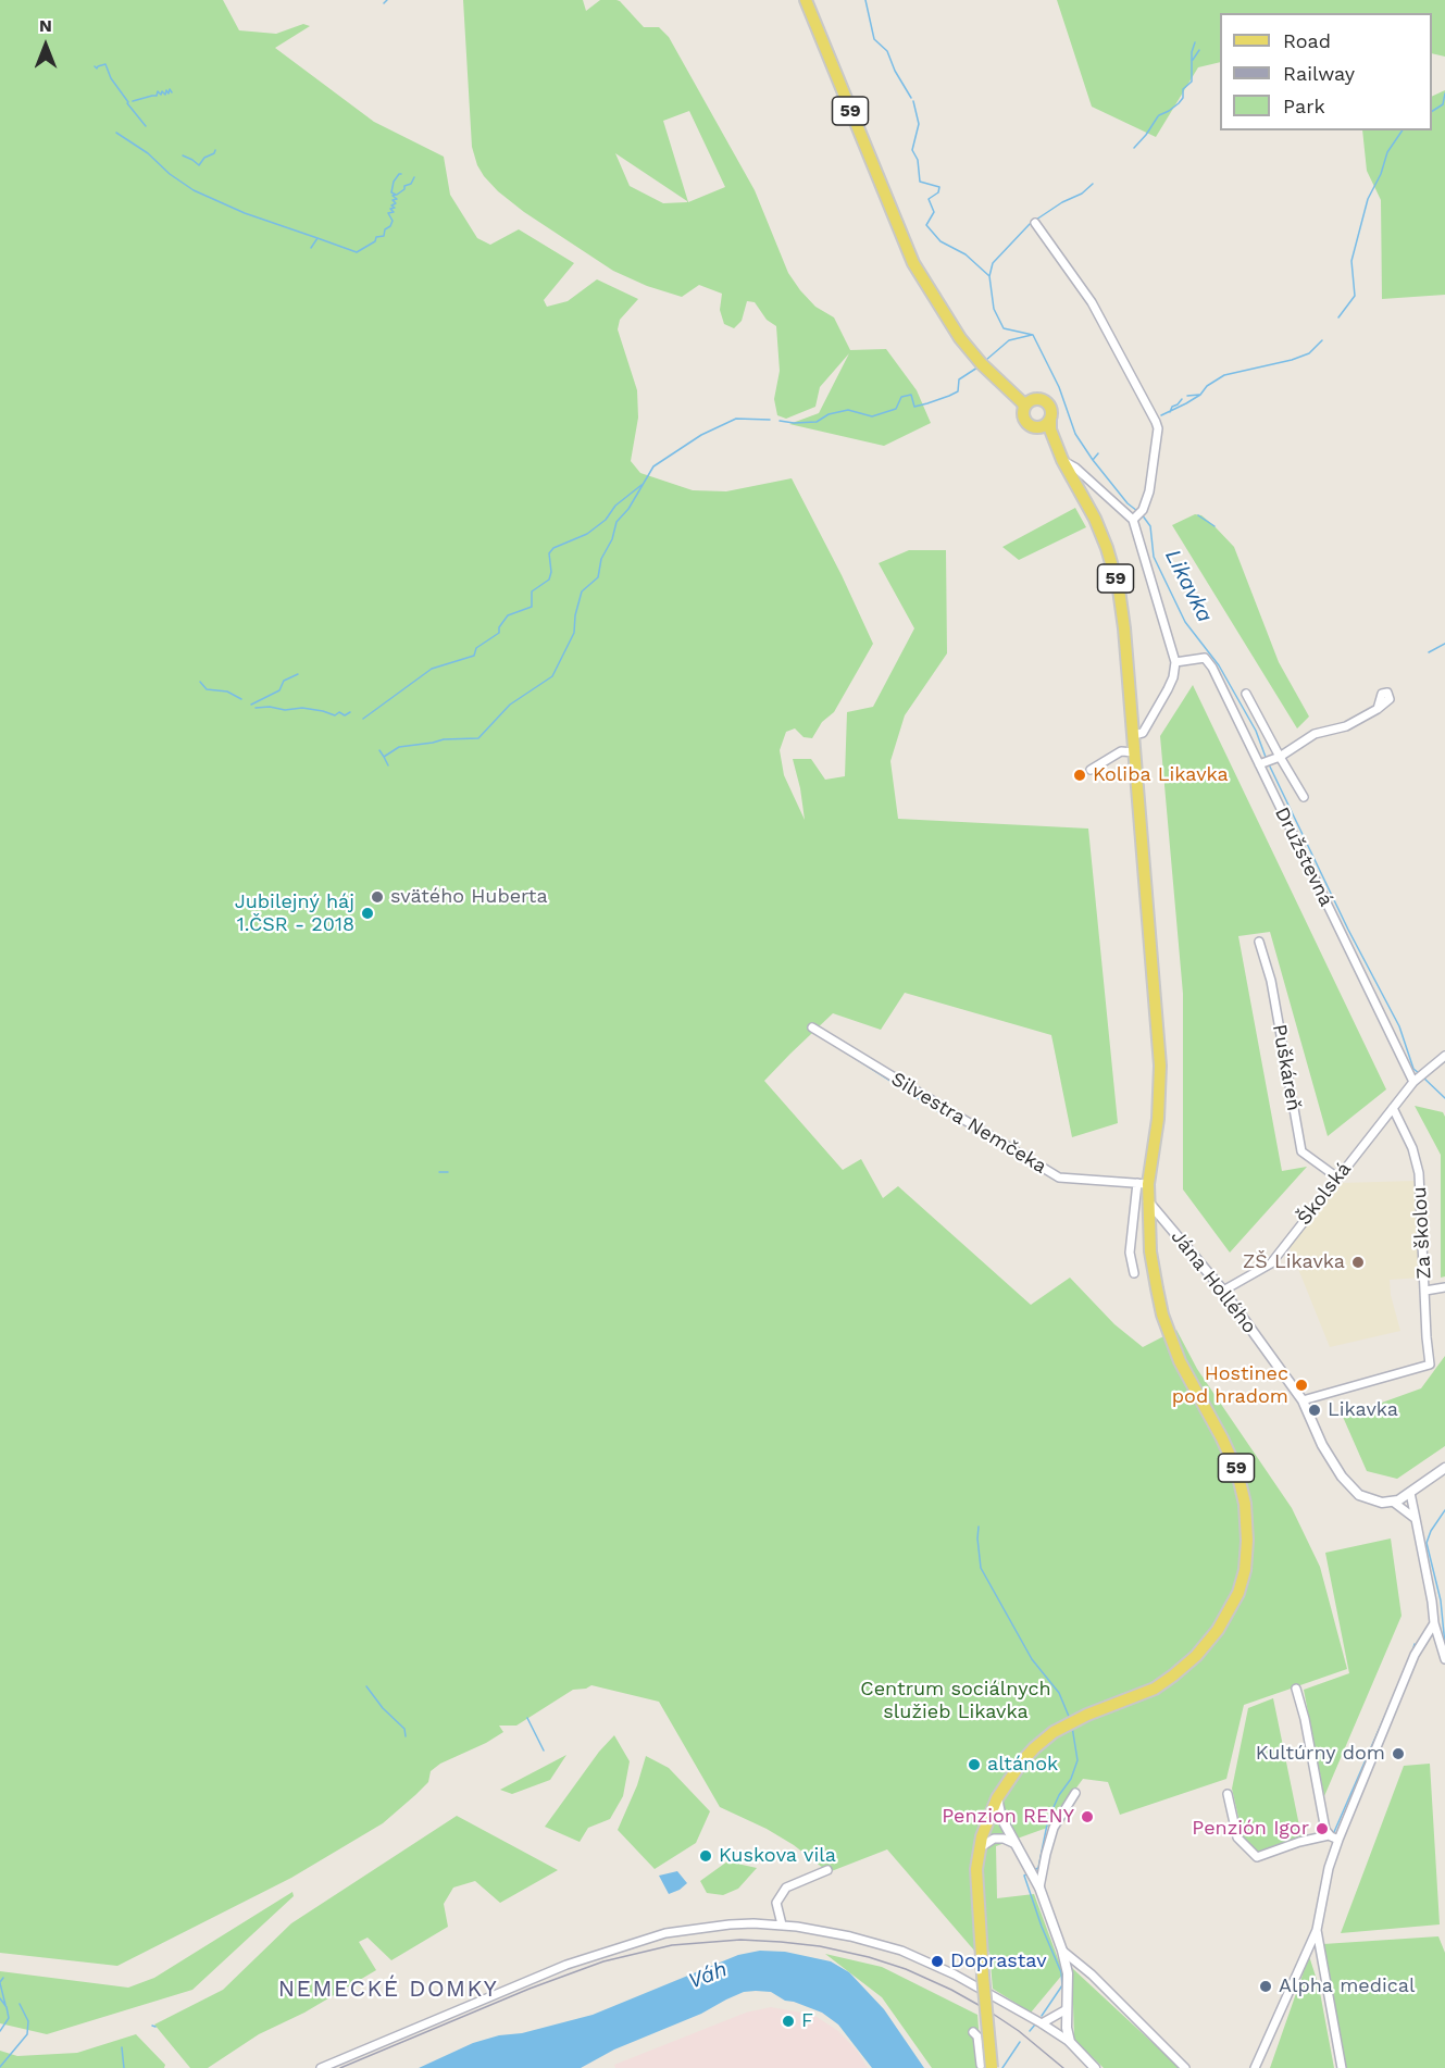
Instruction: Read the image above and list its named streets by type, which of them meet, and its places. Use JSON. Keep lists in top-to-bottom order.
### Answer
{
  "streets": {
    "main road": ["59"],
    "street": [
      "Družstevná",
      "Puškáreň",
      "Silvestra Nemčeka",
      "Školská",
      "Za školou",
      "Jána Hollého"
    ]
  },
  "crossings": [
    ["59", "Silvestra Nemčeka"],
    ["59", "Jána Hollého"],
    ["Družstevná", "Školská"],
    ["Puškáreň", "Školská"],
    ["Školská", "Za školou"],
    ["Školská", "Jána Hollého"],
    ["Za školou", "Jána Hollého"]
  ],
  "districts": ["NEMECKÉ DOMKY"],
  "water": ["Likavka", "Váh"],
  "parks": ["Centrum sociálnych služieb Likavka"],
  "places": [
    "Koliba Likavka",
    "svätého Huberta",
    "Jubilejný háj 1.ČSR - 2018",
    "ZŠ Likavka",
    "Hostinec pod hradom",
    "Likavka",
    "Kultúrny dom",
    "altánok",
    "Penzion RENY",
    "Penzión Igor",
    "Kuskova vila",
    "Doprastav",
    "Alpha medical",
    "F"
  ],
  "legend": ["Road", "Railway", "Park"],
  "north": "top"
}
